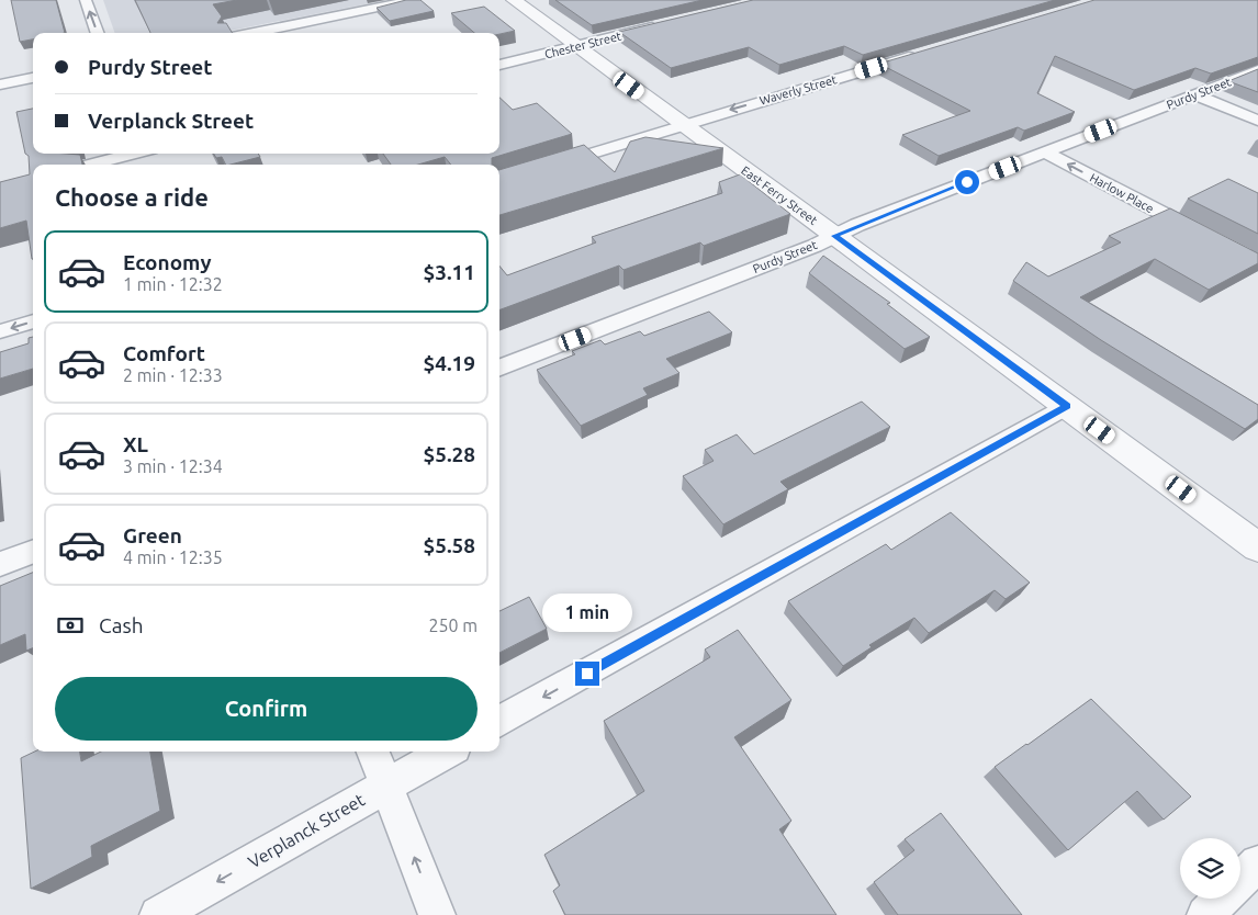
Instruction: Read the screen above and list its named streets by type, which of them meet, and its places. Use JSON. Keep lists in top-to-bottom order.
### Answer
{
  "streets": {
    "street": [
      "Chester Street",
      "Waverly Street",
      "Purdy Street",
      "Harlow Place",
      "East Ferry Street",
      "Verplanck Street"
    ]
  },
  "crossings": [
    ["Chester Street", "East Ferry Street"],
    ["Waverly Street", "East Ferry Street"],
    ["Purdy Street", "Harlow Place"],
    ["Purdy Street", "East Ferry Street"]
  ],
  "one_way": ["Waverly Street", "Verplanck Street"],
  "page": {
    "banner": ["Purdy Street", "Verplanck Street"],
    "heading": "Choose a ride",
    "list": [
      {
        "name": "Economy",
        "note": "1 min · 12:32",
        "value": "$3.11"
      },
      {
        "name": "Comfort",
        "note": "2 min · 12:33",
        "value": "$4.19"
      },
      {
        "name": "XL",
        "note": "3 min · 12:34",
        "value": "$5.28"
      },
      {
        "name": "Green",
        "note": "4 min · 12:35",
        "value": "$5.58"
      }
    ],
    "bubble": "1 min",
    "pay": ["Cash", "250 m"],
    "buttons": "Confirm"
  }
}
